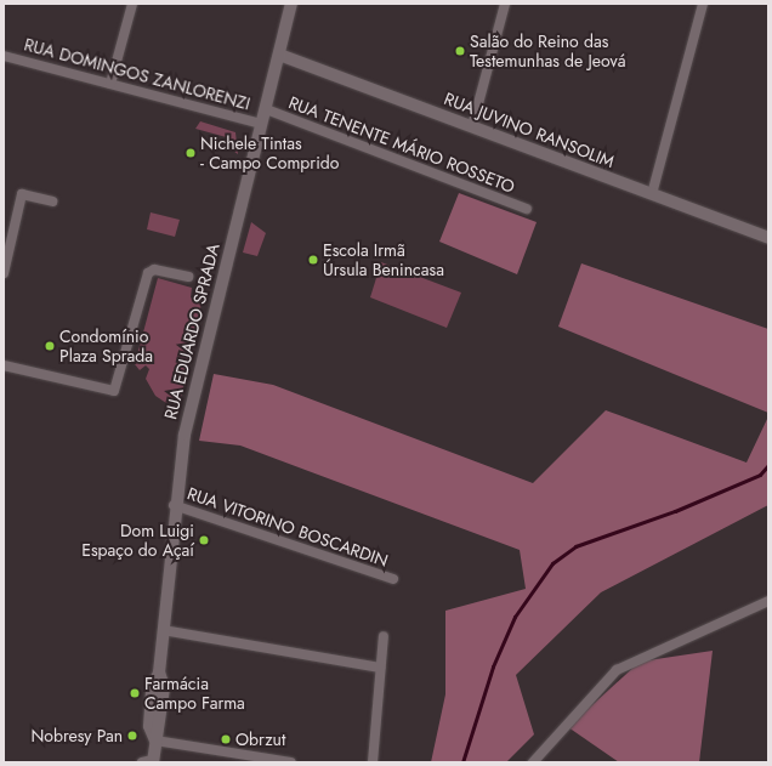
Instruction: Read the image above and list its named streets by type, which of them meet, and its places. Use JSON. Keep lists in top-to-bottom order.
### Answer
{
  "streets": {
    "main road": ["RUA JUVINO RANSOLIM", "RUA EDUARDO SPRADA"],
    "street": ["RUA DOMINGOS ZANLORENZI", "RUA TENENTE MÁRIO ROSSETO", "RUA VITORINO BOSCARDIN"]
  },
  "crossings": [
    ["RUA DOMINGOS ZANLORENZI", "RUA EDUARDO SPRADA"],
    ["RUA JUVINO RANSOLIM", "RUA EDUARDO SPRADA"],
    ["RUA TENENTE MÁRIO ROSSETO", "RUA EDUARDO SPRADA"],
    ["RUA EDUARDO SPRADA", "RUA VITORINO BOSCARDIN"]
  ],
  "places": [
    "Salão do Reino das Testemunhas de Jeová",
    "Nichele Tintas - Campo Comprido",
    "Escola Irmã Úrsula Benincasa",
    "Condomínio Plaza Sprada",
    "Dom Luigi Espaço do Açaí",
    "Farmácia Campo Farma",
    "Nobresy Pan",
    "Obrzut"
  ]
}
